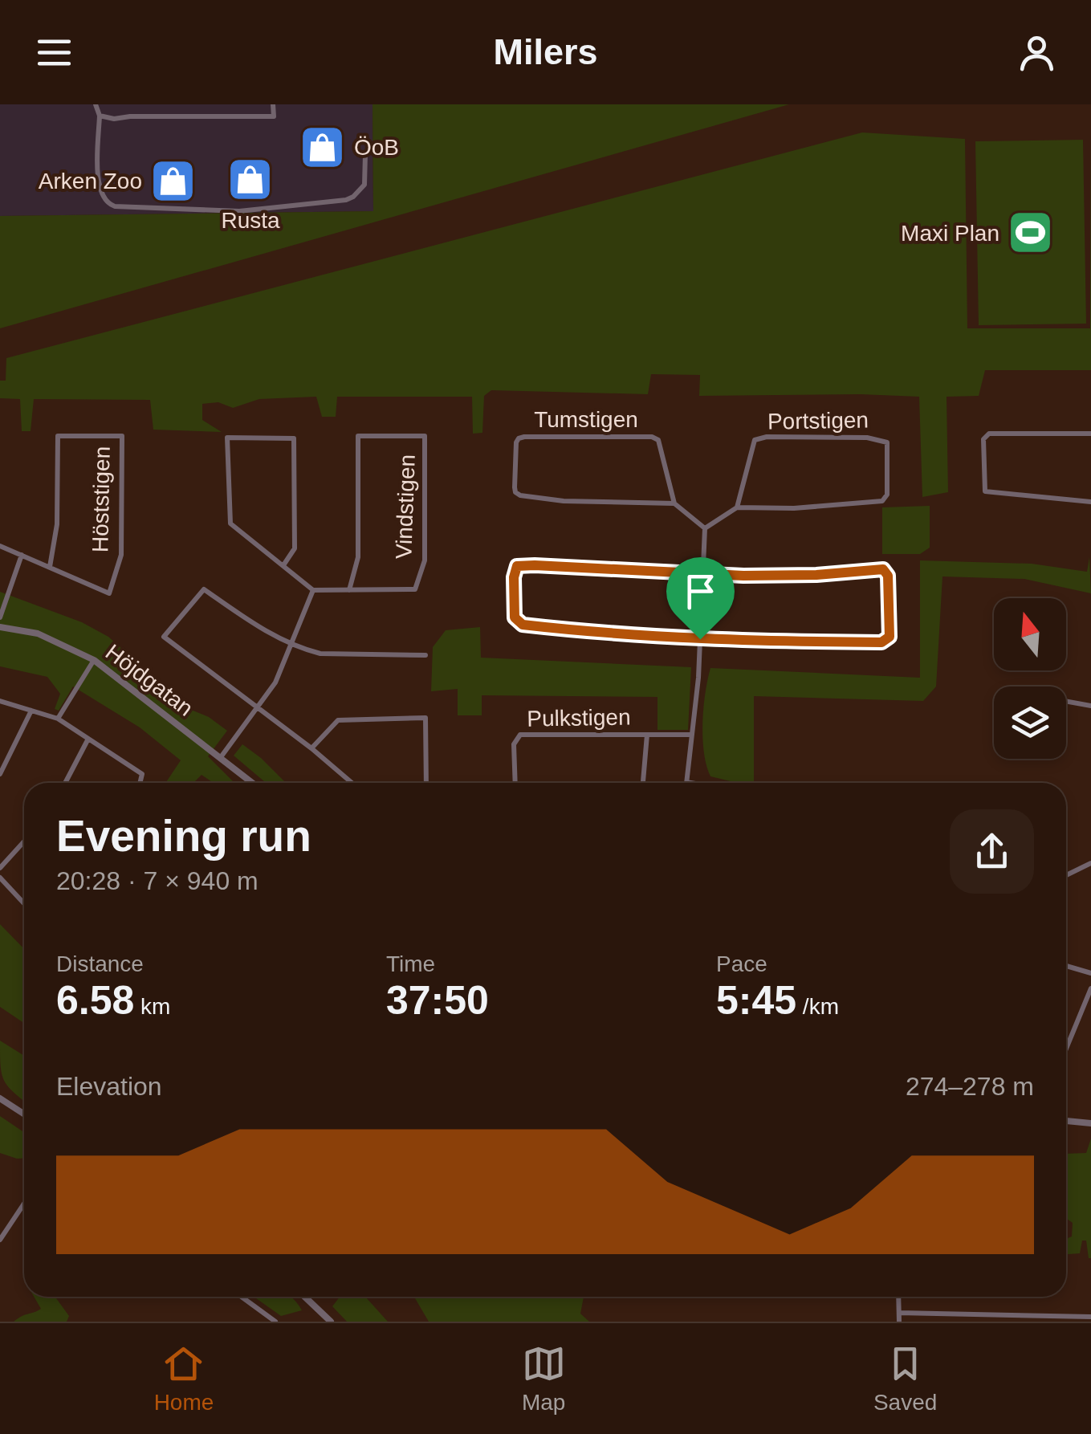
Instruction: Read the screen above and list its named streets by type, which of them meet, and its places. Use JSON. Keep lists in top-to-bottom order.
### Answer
{
  "streets": {
    "street": [
      "Tumstigen",
      "Portstigen",
      "Höststigen",
      "Vindstigen",
      "Höjdgatan",
      "Pulkstigen"
    ]
  },
  "places": {
    "shop": ["ÖoB", "Rusta", "Arken Zoo"],
    "sports": ["Maxi Plan"]
  },
  "north": "top",
  "page": {
    "header": "Milers",
    "heading": ["Evening run", "20:28 · 7 × 940 m"],
    "stats": [
      ["Distance", "6.58 km"],
      ["Time", "37:50"],
      ["Pace", "5:45 /km"]
    ],
    "chart": ["Elevation", "274–278 m"],
    "tabs": ["Home", "Map", "Saved"]
  }
}
